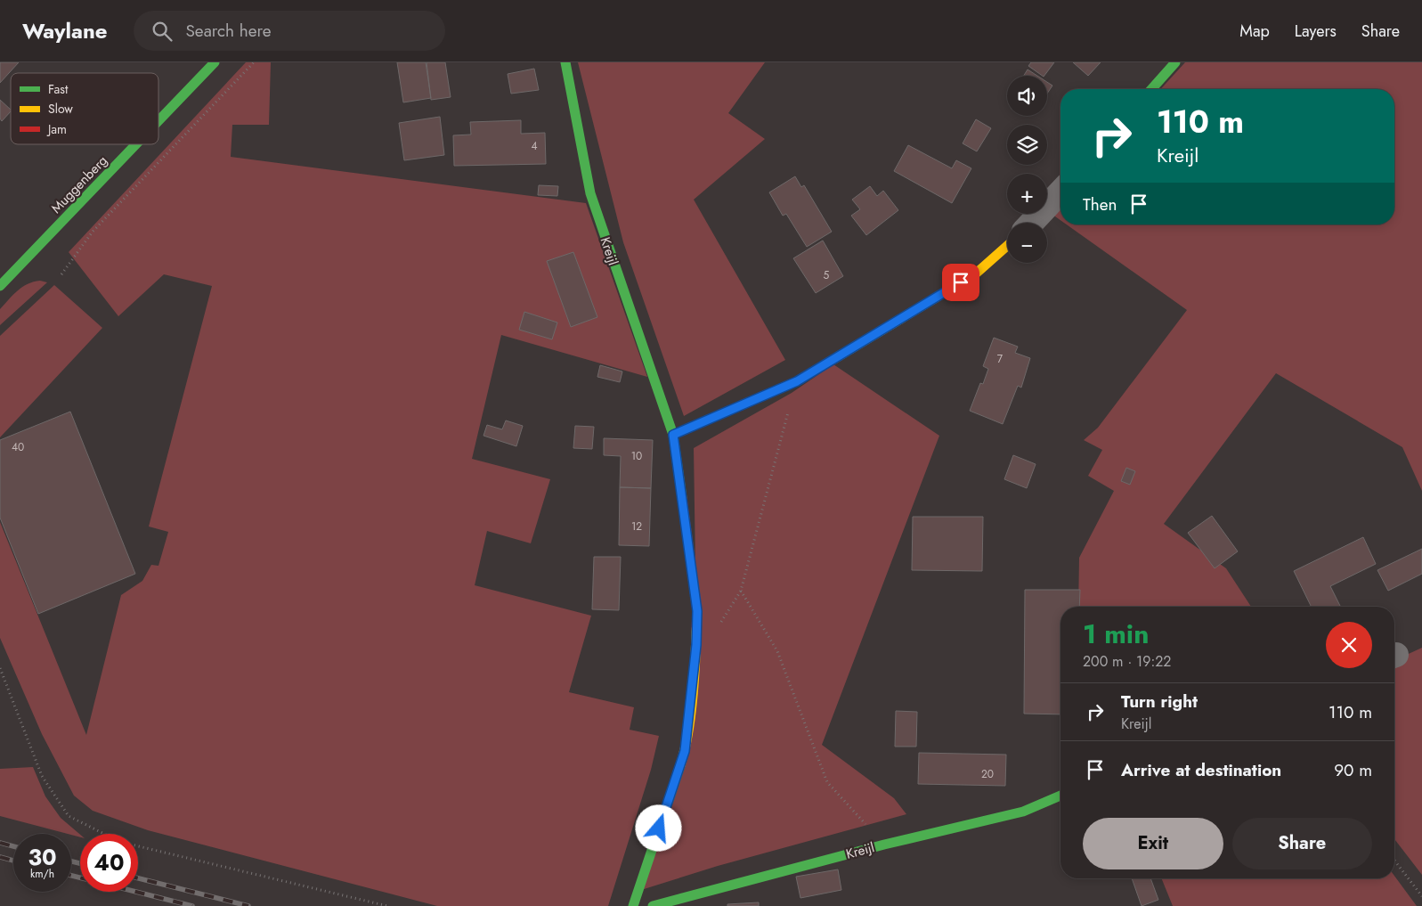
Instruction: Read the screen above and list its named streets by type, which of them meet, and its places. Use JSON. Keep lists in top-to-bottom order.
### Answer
{
  "streets": {
    "street": ["Muggenberg", "Kreijl"]
  },
  "house_numbers": [
    "4",
    "5",
    "7",
    "40",
    "10",
    "12",
    "20"
  ],
  "legend": ["Fast", "Slow", "Jam"],
  "page": {
    "header": "Waylane",
    "search": "Search here",
    "nav": ["Map", "Layers", "Share"],
    "map_buttons": ["+", "−"],
    "turn": ["110 m", "Kreijl"],
    "then": "Then",
    "heading": ["1 min", "200 m · 19:22"],
    "list": [
      {
        "name": "Turn right",
        "note": "Kreijl",
        "value": "110 m"
      },
      {
        "name": "Arrive at destination",
        "value": "90 m"
      }
    ],
    "buttons": ["Exit", "Share"],
    "speed": "30 km/h",
    "limit": "40"
  }
}
